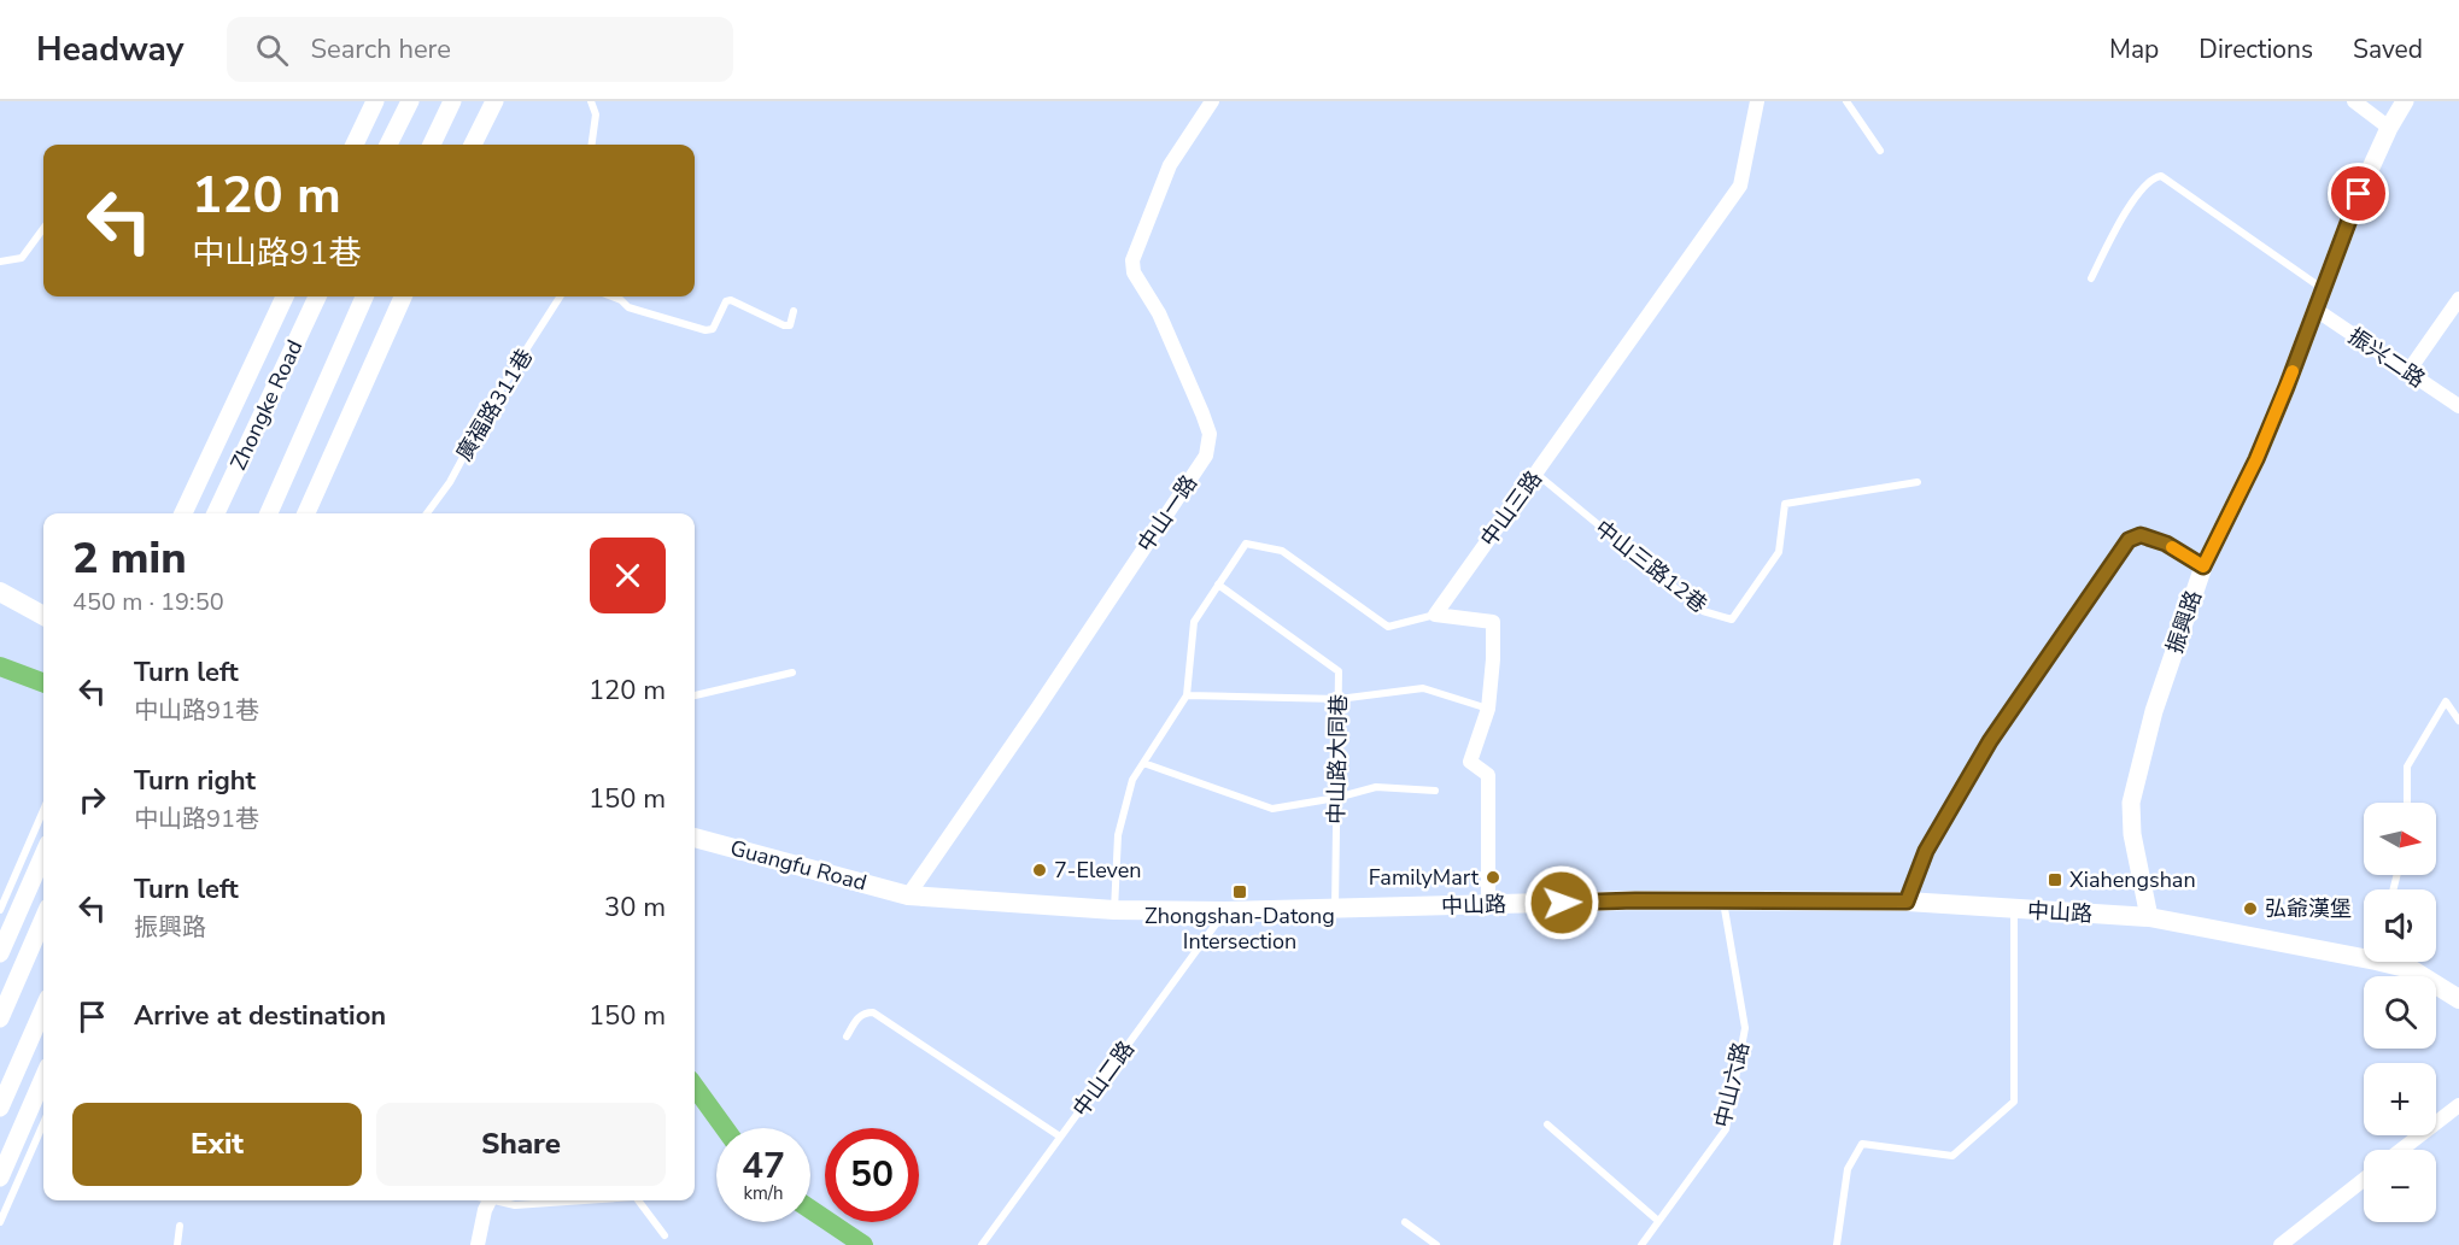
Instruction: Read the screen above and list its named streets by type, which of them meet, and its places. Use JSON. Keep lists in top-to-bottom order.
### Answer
{
  "streets": {
    "main road": ["Guangfu Road", "中山路"],
    "street": [
      "振兴二路",
      "Zhongke Road",
      "中山三路",
      "中山一路",
      "振興路"
    ],
    "lane": [
      "廣福路311巷",
      "中山三路12巷",
      "中山路大同巷",
      "中山二路",
      "中山六路"
    ]
  },
  "crossings": [
    ["振兴二路", "振興路"],
    ["中山三路", "中山三路12巷"],
    ["中山一路", "Guangfu Road"],
    ["中山一路", "中山路"],
    ["振興路", "中山路"],
    ["中山路大同巷", "中山路"],
    ["Guangfu Road", "中山路"],
    ["中山路", "中山二路"],
    ["中山路", "中山六路"]
  ],
  "places": {
    "other": ["7-Eleven", "FamilyMart", "弘爺漢堡"],
    "transit": ["Xiahengshan", "Zhongshan-Datong Intersection"]
  },
  "north": "right",
  "page": {
    "header": "Headway",
    "search": "Search here",
    "nav": ["Map", "Directions", "Saved"],
    "turn": ["120 m", "中山路91巷"],
    "heading": ["2 min", "450 m · 19:50"],
    "list": [
      {
        "name": "Turn left",
        "note": "中山路91巷",
        "value": "120 m"
      },
      {
        "name": "Turn right",
        "note": "中山路91巷",
        "value": "150 m"
      },
      {
        "name": "Turn left",
        "note": "振興路",
        "value": "30 m"
      },
      {
        "name": "Arrive at destination",
        "value": "150 m"
      }
    ],
    "map_buttons": ["+", "−"],
    "buttons": ["Exit", "Share"],
    "speed": "47 km/h",
    "limit": "50"
  }
}
